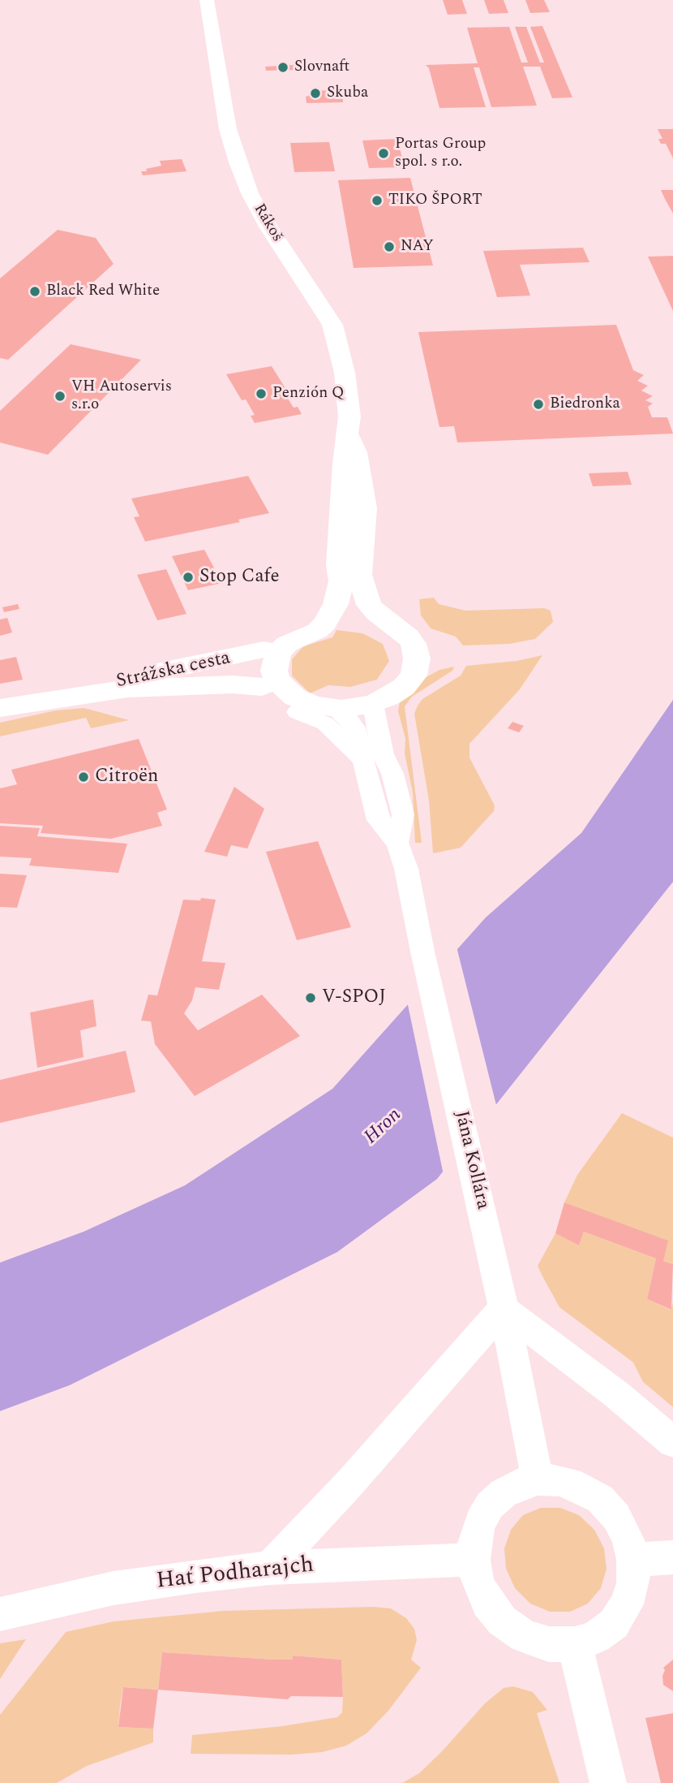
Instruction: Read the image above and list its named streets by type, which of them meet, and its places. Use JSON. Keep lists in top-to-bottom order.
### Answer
{
  "streets": {
    "street": [
      "Rákoš",
      "Strážska cesta",
      "Jána Kollára",
      "Hať Podharajch"
    ]
  },
  "crossings": [
    ["Jána Kollára", "Hať Podharajch"]
  ],
  "water": ["Hron"],
  "places": [
    "Slovnaft",
    "Skuba",
    "Portas Group spol. s r.o.",
    "TIKO ŠPORT",
    "NAY",
    "Black Red White",
    "Penzión Q",
    "VH Autoservis s.r.o",
    "Biedronka",
    "Stop Cafe",
    "Citroën",
    "V-SPOJ"
  ]
}
